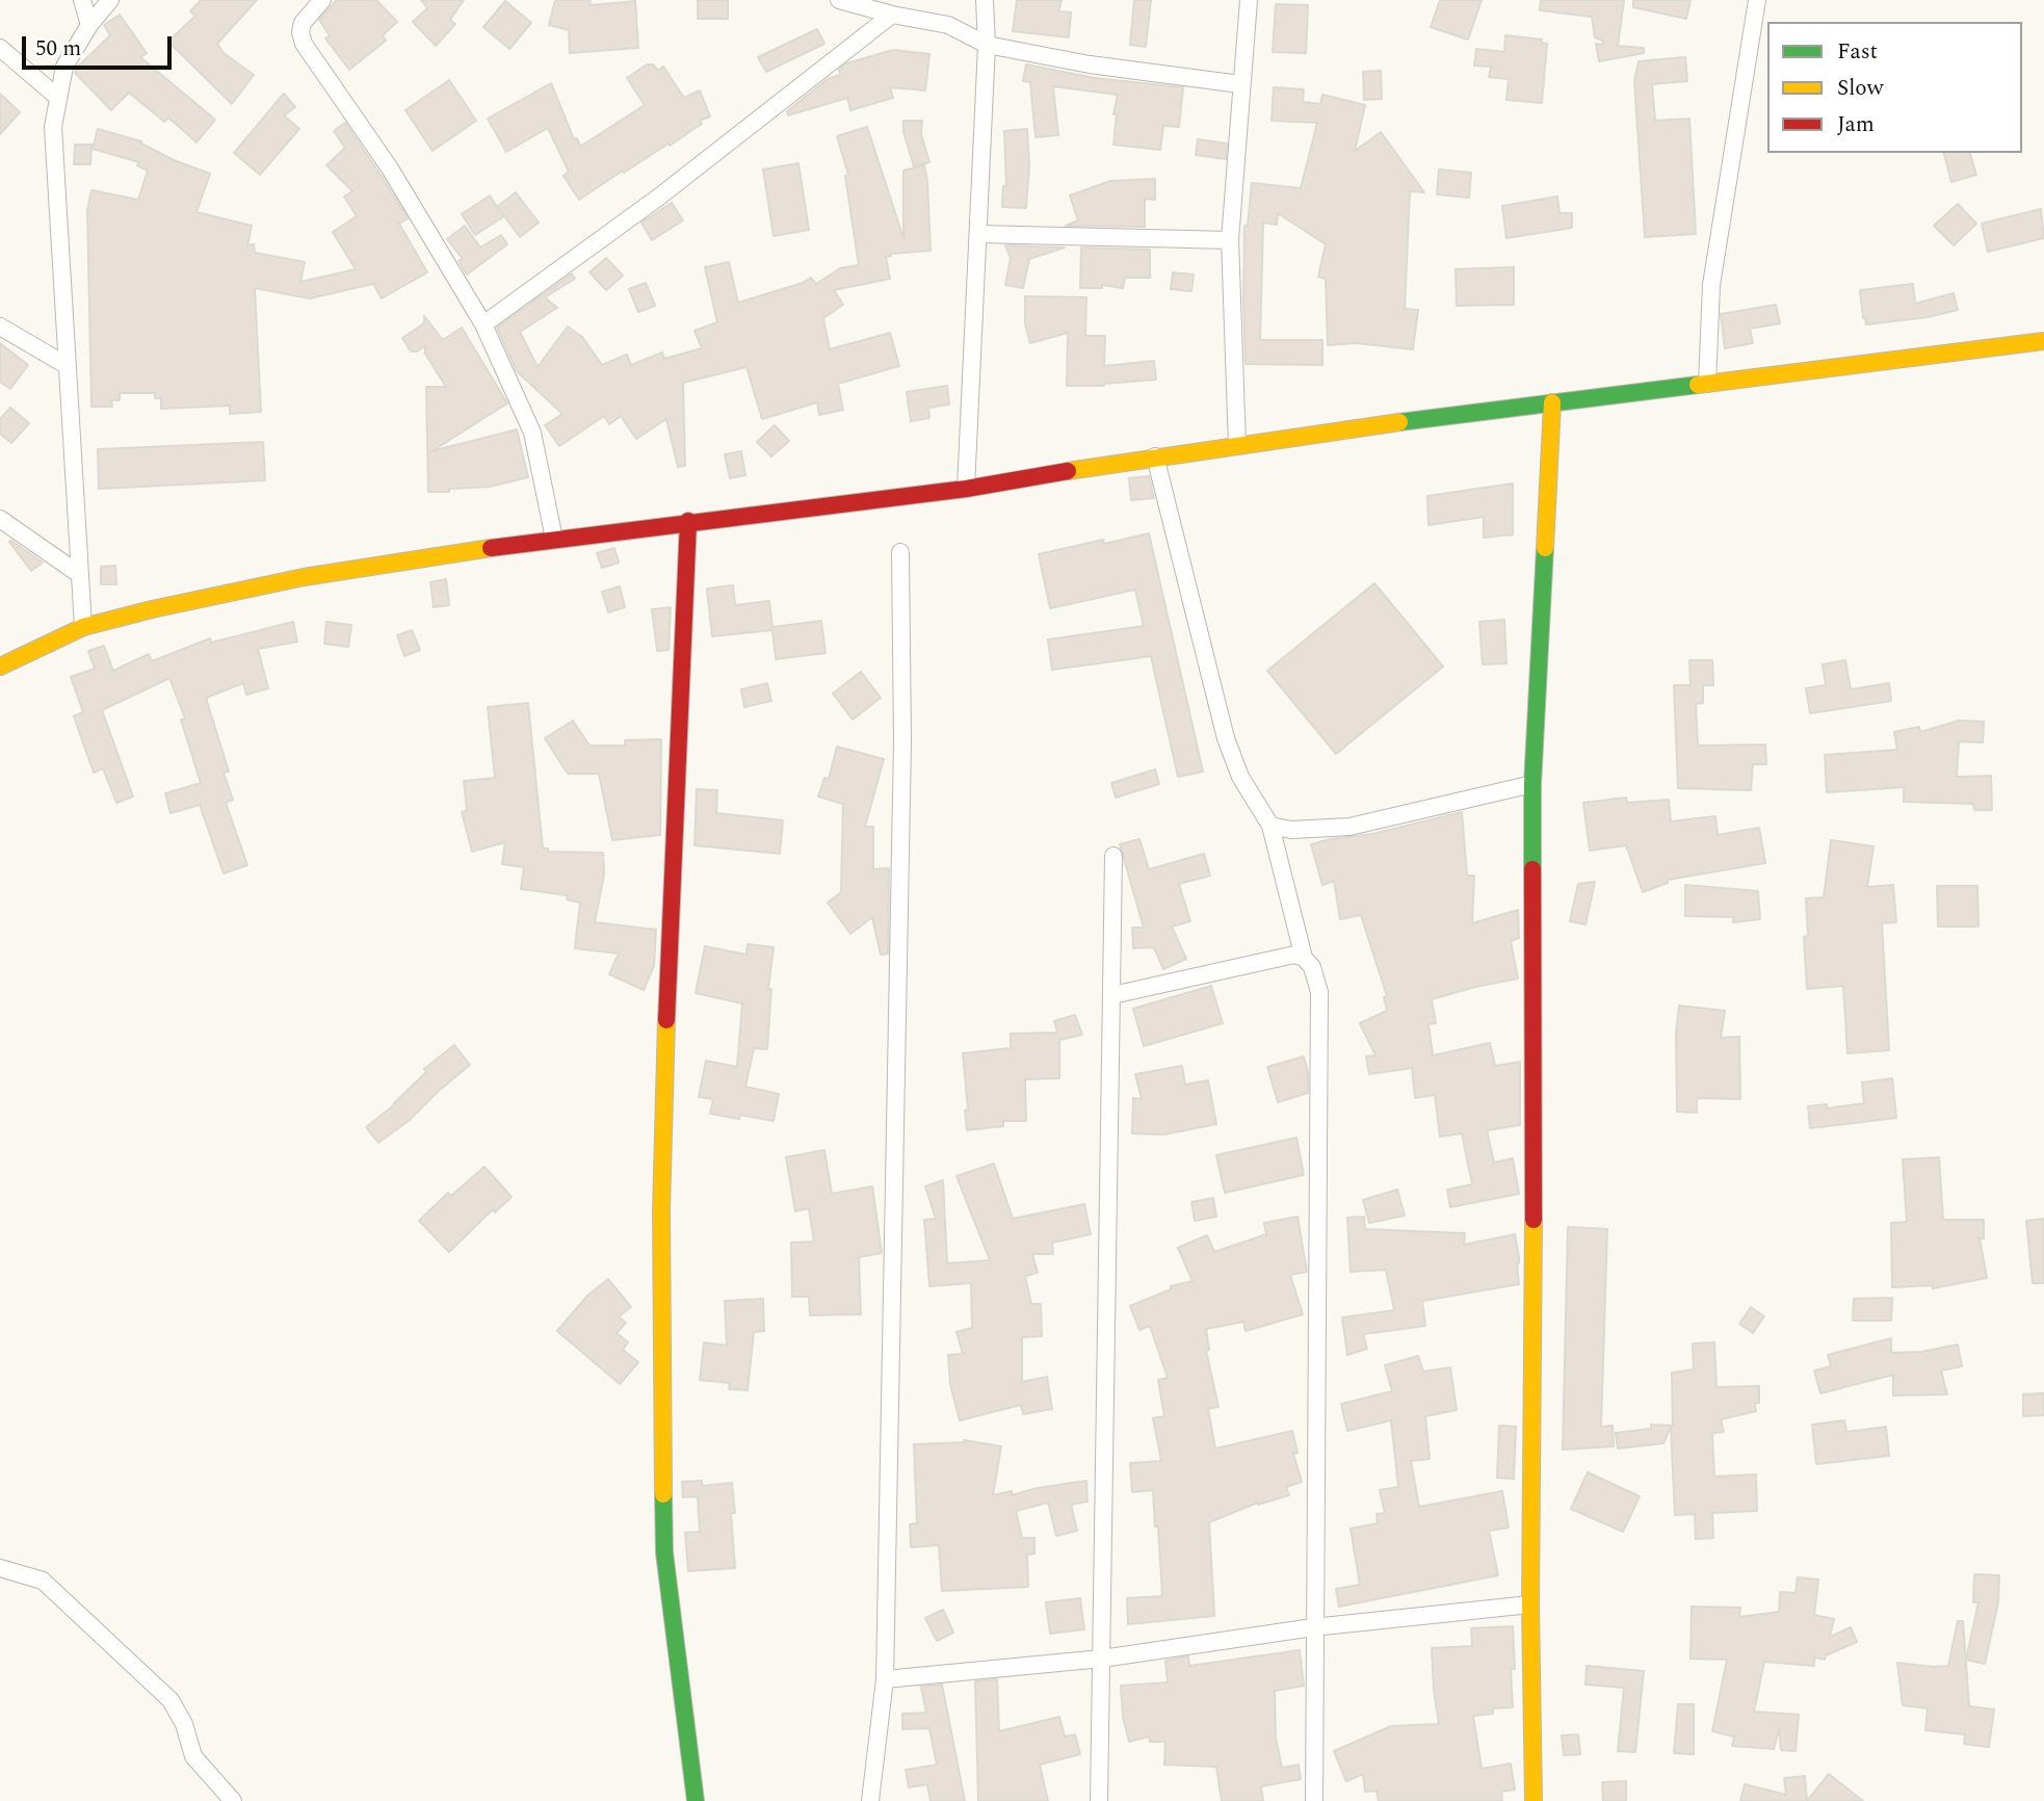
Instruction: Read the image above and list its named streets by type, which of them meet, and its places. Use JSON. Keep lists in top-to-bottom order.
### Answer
{
  "legend": ["Fast", "Slow", "Jam"],
  "scale_bar": "50 m"
}
